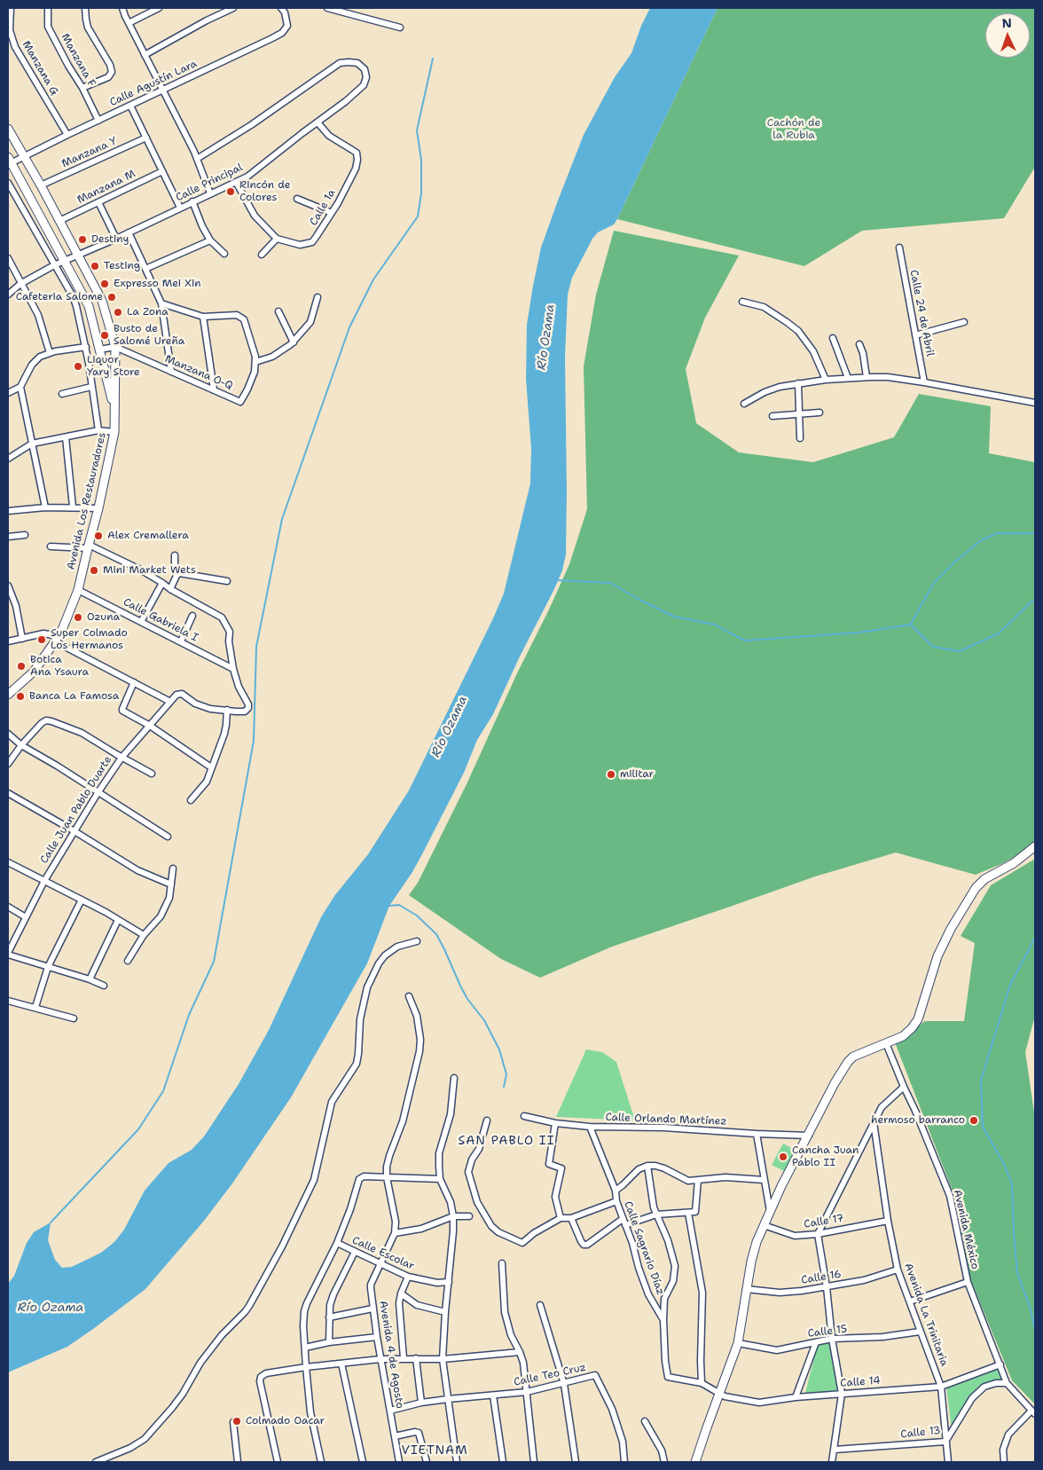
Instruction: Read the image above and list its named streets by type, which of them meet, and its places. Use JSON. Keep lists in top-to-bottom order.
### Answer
{
  "streets": {
    "street": [
      "Manzana F",
      "Manzana G",
      "Calle Agustín Lara",
      "Manzana Y",
      "Calle Principal",
      "Manzana M",
      "Calle 1a",
      "Calle 24 de Abril",
      "Manzana O-Q",
      "Avenida Los Restauradores",
      "Calle Gabriela I",
      "Calle Juan Pablo Duarte",
      "Calle Orlando Martínez",
      "Calle 17",
      "Avenida México",
      "Calle Sagrario Díaz",
      "Calle Escolar",
      "Calle 16",
      "Avenida La Trinitaria",
      "Calle 15",
      "Avenida 4 de Agosto",
      "Calle Teo Cruz",
      "Calle 14",
      "Calle 13"
    ]
  },
  "crossings": [
    ["Manzana F", "Calle Agustín Lara"],
    ["Manzana G", "Calle Agustín Lara"],
    ["Calle Agustín Lara", "Avenida Los Restauradores"],
    ["Manzana Y", "Avenida Los Restauradores"],
    ["Calle Principal", "Calle 1a"],
    ["Calle Principal", "Avenida Los Restauradores"],
    ["Manzana M", "Avenida Los Restauradores"],
    ["Manzana O-Q", "Avenida Los Restauradores"],
    ["Avenida Los Restauradores", "Calle Gabriela I"],
    ["Calle Orlando Martínez", "Calle Sagrario Díaz"],
    ["Calle 17", "Avenida La Trinitaria"],
    ["Avenida México", "Calle 14"],
    ["Avenida México", "Calle 13"],
    ["Calle Sagrario Díaz", "Calle 14"],
    ["Calle Escolar", "Avenida 4 de Agosto"],
    ["Calle 16", "Avenida La Trinitaria"],
    ["Avenida La Trinitaria", "Calle 15"],
    ["Avenida La Trinitaria", "Calle 14"],
    ["Avenida La Trinitaria", "Calle 13"],
    ["Avenida 4 de Agosto", "Calle Teo Cruz"]
  ],
  "districts": ["SAN PABLO II", "VIETNAM"],
  "water": ["Río Ozama"],
  "parks": ["Cachón de la Rubia"],
  "places": [
    "Rincón de Colores",
    "Destiny",
    "Testing",
    "Expresso Mei Xin",
    "Cafeteria Salome",
    "La Zona",
    "Busto de Salomé Ureña",
    "Liquor Yary Store",
    "Alex Cremallera",
    "Mini Market Wets",
    "Ozuna",
    "Super Colmado Los Hermanos",
    "Botica Ana Ysaura",
    "Banca La Famosa",
    "militar",
    "hermoso barranco",
    "Cancha Juan Pablo II",
    "Colmado Oacar"
  ],
  "north": "top"
}
